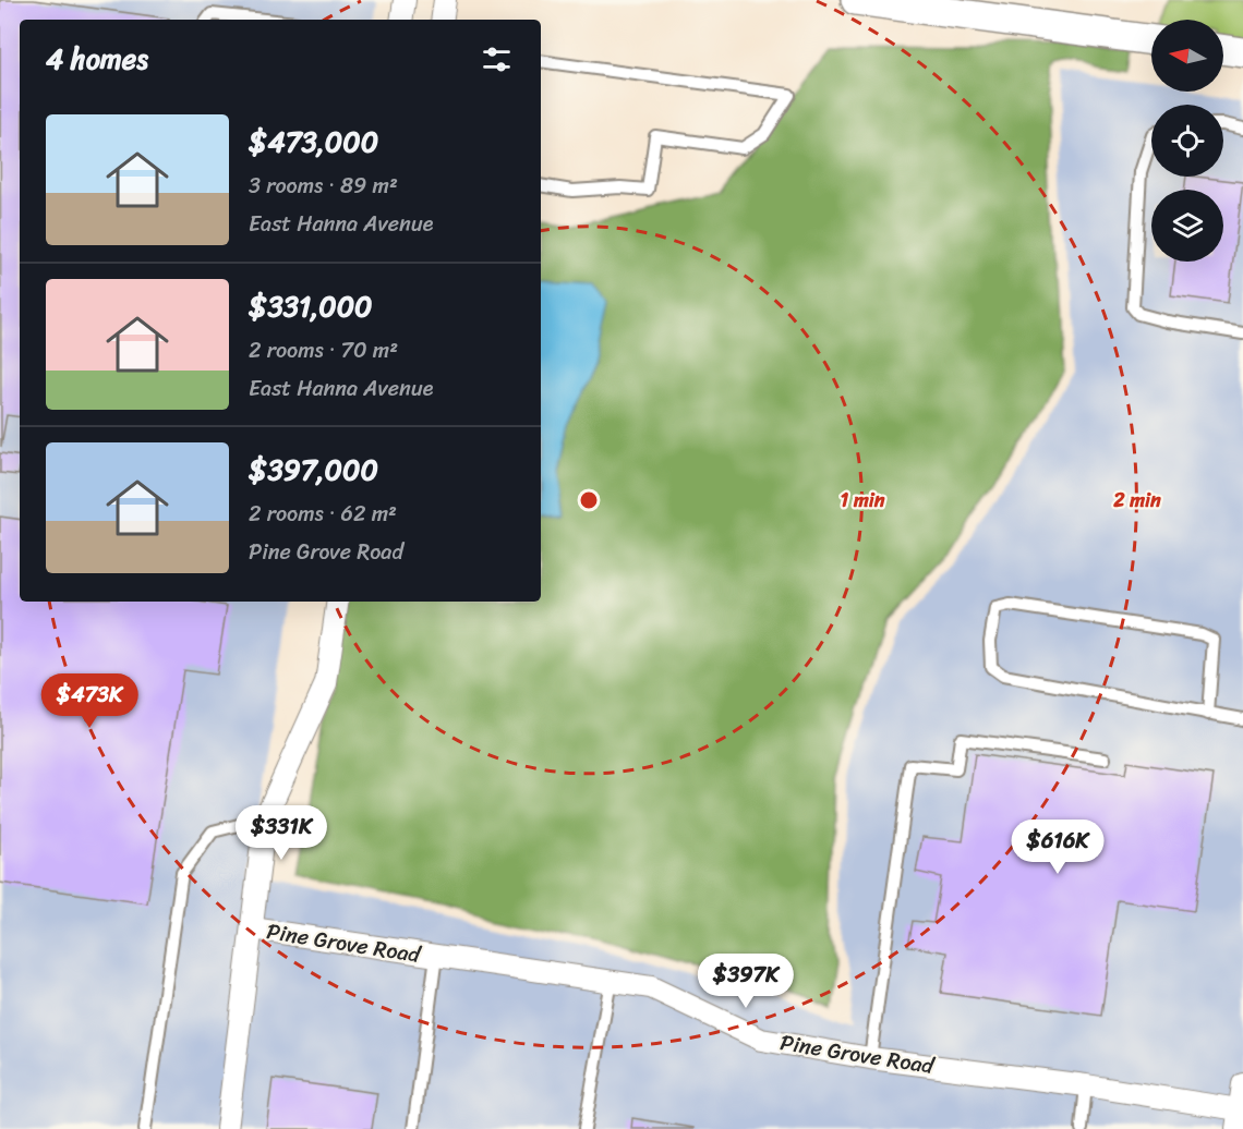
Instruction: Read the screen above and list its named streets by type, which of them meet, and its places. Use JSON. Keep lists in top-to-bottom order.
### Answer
{
  "streets": {
    "street": ["Pine Grove Road"]
  },
  "north": "left",
  "page": {
    "heading": "4 homes",
    "list": [
      {
        "name": "$473,000",
        "note": "3 rooms · 89 m² · East Hanna Avenue"
      },
      {
        "name": "$331,000",
        "note": "2 rooms · 70 m² · East Hanna Avenue"
      },
      {
        "name": "$397,000",
        "note": "2 rooms · 62 m² · Pine Grove Road"
      }
    ],
    "price": [
      "$473K",
      "$331K",
      "$616K",
      "$397K"
    ]
  },
  "rings": ["1 min", "2 min"]
}
